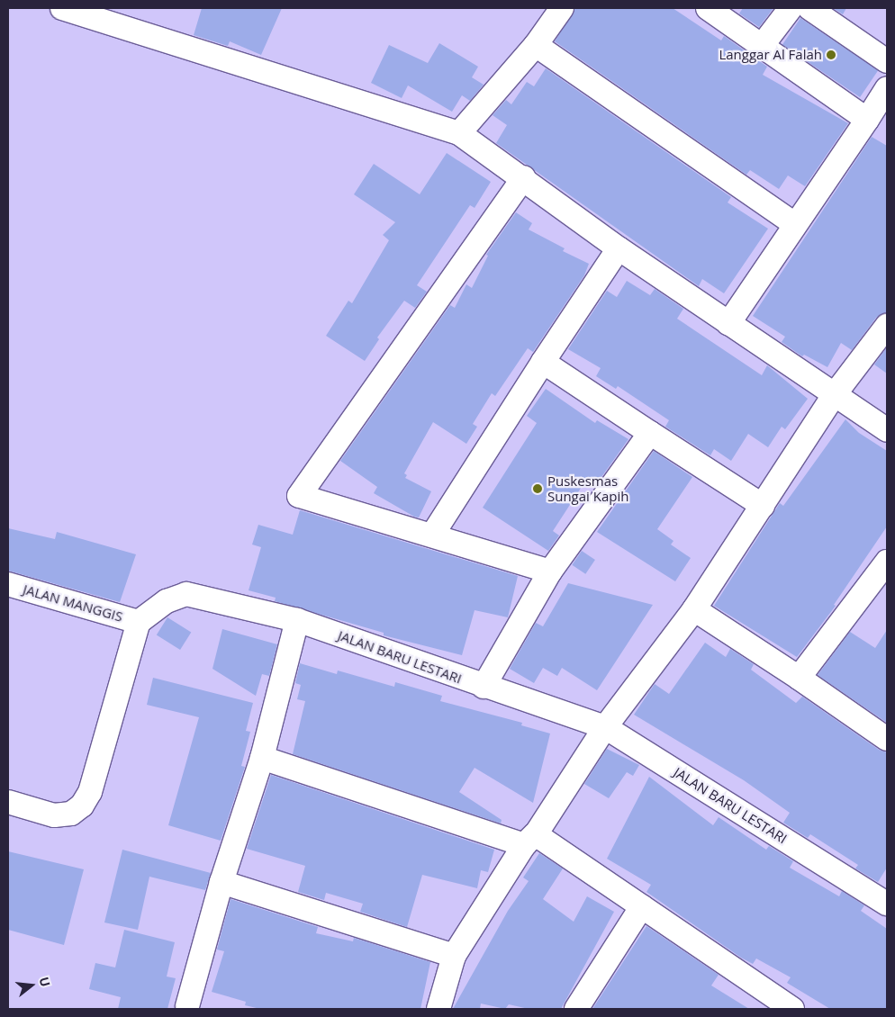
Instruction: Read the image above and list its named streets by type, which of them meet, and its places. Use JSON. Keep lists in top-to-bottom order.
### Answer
{
  "streets": {
    "street": ["JALAN MANGGIS", "JALAN BARU LESTARI"]
  },
  "crossings": [
    ["JALAN MANGGIS", "JALAN BARU LESTARI"]
  ],
  "places": ["Langgar Al Falah", "Puskesmas Sungai Kapih"],
  "north": "right"
}
